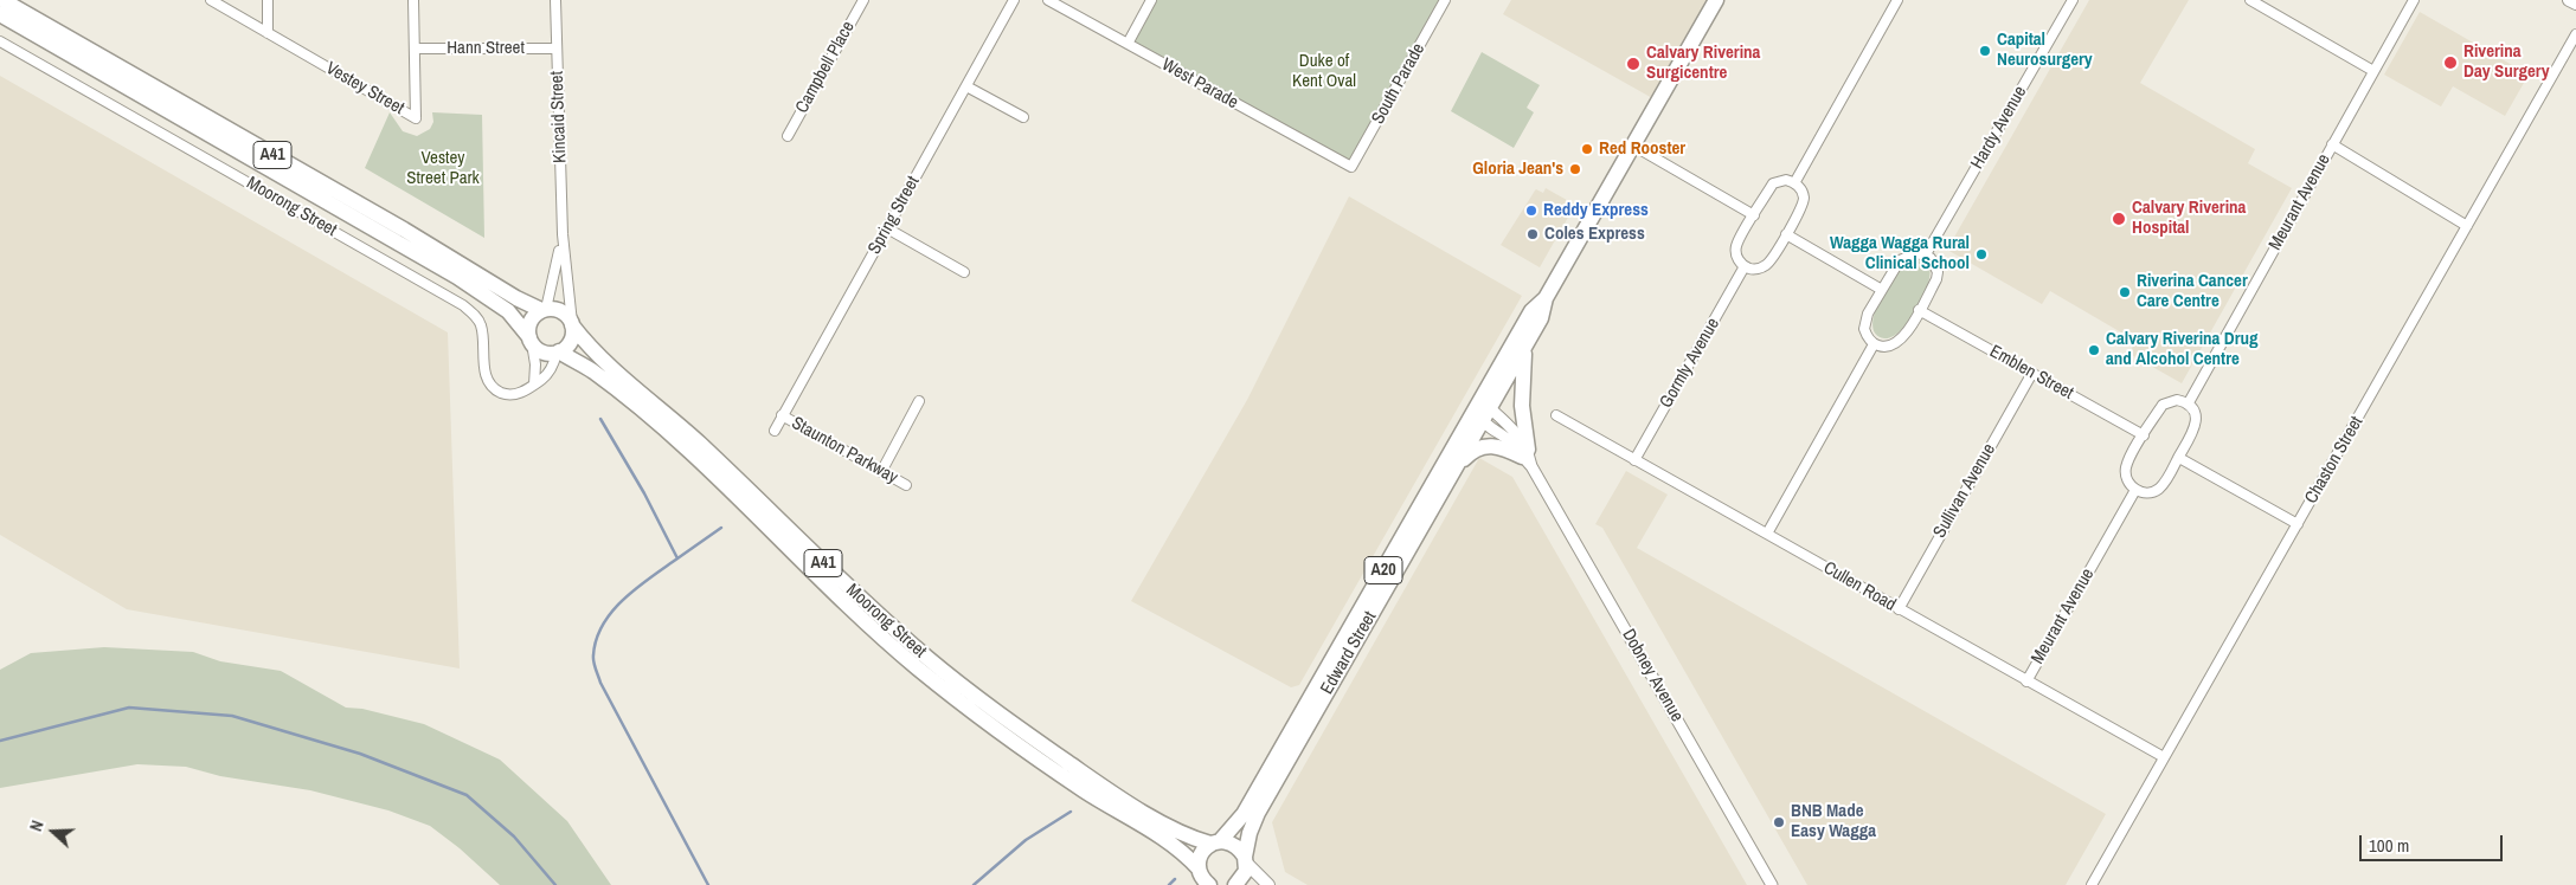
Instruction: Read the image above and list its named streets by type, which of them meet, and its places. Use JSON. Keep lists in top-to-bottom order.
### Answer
{
  "streets": {
    "highway": [
      "A41",
      "Moorong Street",
      "A20",
      "Edward Street"
    ],
    "street": [
      "Hann Street",
      "Campbell Place",
      "West Parade",
      "South Parade",
      "Vestey Street",
      "Kincaid Street",
      "Hardy Avenue",
      "Meurant Avenue",
      "Spring Street",
      "Gormly Avenue",
      "Emblen Street",
      "Staunton Parkway",
      "Chaston Street",
      "Sullivan Avenue",
      "Cullen Road",
      "Dobney Avenue"
    ]
  },
  "crossings": [
    ["Hann Street", "Vestey Street"],
    ["Hann Street", "Kincaid Street"],
    ["West Parade", "South Parade"],
    ["Kincaid Street", "A41"],
    ["Kincaid Street", "Moorong Street"],
    ["A41", "Moorong Street"],
    ["A41", "A20"],
    ["A41", "Edward Street"],
    ["Meurant Avenue", "Cullen Road"],
    ["Moorong Street", "A20"],
    ["Moorong Street", "Edward Street"],
    ["Spring Street", "Staunton Parkway"],
    ["Gormly Avenue", "Cullen Road"],
    ["Emblen Street", "Sullivan Avenue"],
    ["Chaston Street", "Cullen Road"],
    ["Sullivan Avenue", "Cullen Road"],
    ["A20", "Edward Street"],
    ["Edward Street", "Dobney Avenue"]
  ],
  "parks": ["Duke of Kent Oval", "Vestey Street Park"],
  "places": [
    "Capital Neurosurgery",
    "Riverina Day Surgery",
    "Calvary Riverina Surgicentre",
    "Red Rooster",
    "Gloria Jean's",
    "Reddy Express",
    "Calvary Riverina Hospital",
    "Coles Express",
    "Wagga Wagga Rural Clinical School",
    "Riverina Cancer Care Centre",
    "Calvary Riverina Drug and Alcohol Centre",
    "BNB Made Easy Wagga"
  ],
  "scale_bar": "100 m",
  "north": "left"
}
